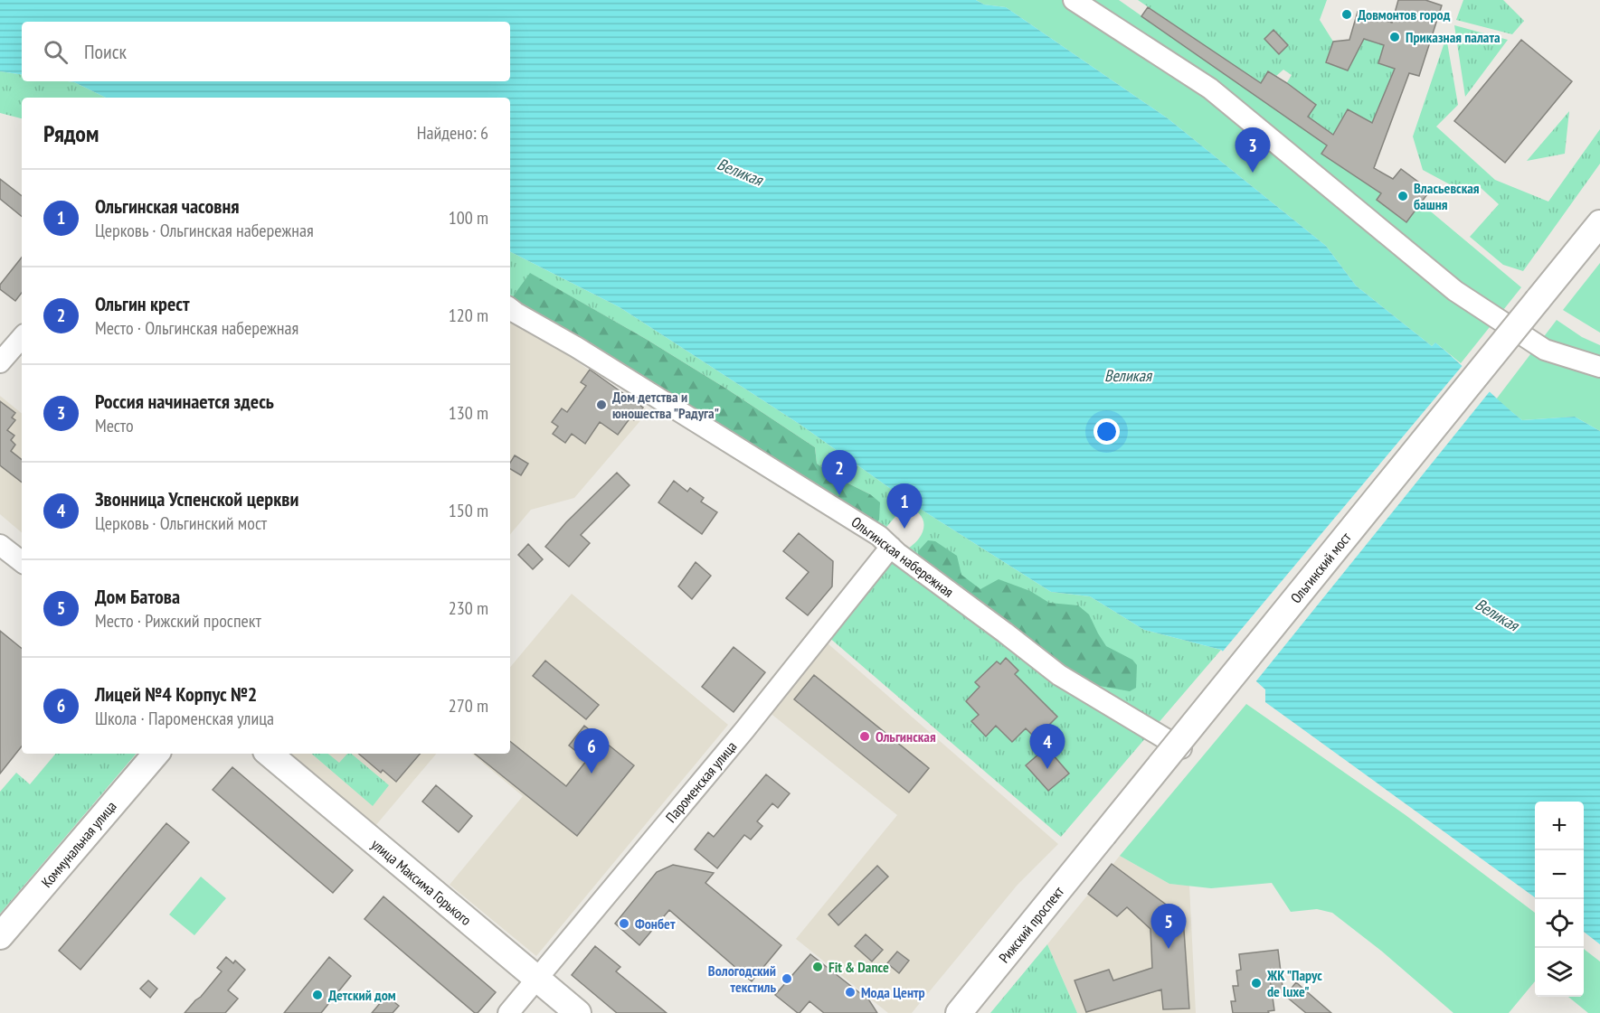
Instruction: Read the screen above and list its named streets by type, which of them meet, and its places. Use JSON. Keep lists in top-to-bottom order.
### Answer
{
  "streets": {
    "main road": [
      "Ольгинский мост",
      "Коммунальная улица",
      "улица Максима Горького",
      "Рижский проспект"
    ],
    "street": ["Ольгинская набережная", "Пароменская улица"]
  },
  "crossings": [
    ["Ольгинская набережная", "Пароменская улица"],
    ["Ольгинский мост", "Рижский проспект"],
    ["Пароменская улица", "улица Максима Горького"]
  ],
  "water": ["Великая"],
  "places": [
    "Довмонтов город",
    "Приказная палата",
    "Власьевская башня",
    "Дом детства и юношества \"Радуга\"",
    "Ольгинская",
    "Фонбет",
    "Fit & Dance",
    "Вологодский текстиль",
    "ЖК \"Парус de luxe\"",
    "Мода Центр",
    "Детский дом"
  ],
  "page": {
    "search": "Поиск",
    "heading": ["Рядом", "Найдено: 6"],
    "pins": [
      "3",
      "2",
      "1",
      "4",
      "6",
      "5"
    ],
    "list": [
      {
        "mark": "1",
        "name": "Ольгинская часовня",
        "note": "Церковь · Ольгинская набережная",
        "value": "100 m"
      },
      {
        "mark": "2",
        "name": "Ольгин крест",
        "note": "Место · Ольгинская набережная",
        "value": "120 m"
      },
      {
        "mark": "3",
        "name": "Россия начинается здесь",
        "note": "Место",
        "value": "130 m"
      },
      {
        "mark": "4",
        "name": "Звонница Успенской церкви",
        "note": "Церковь · Ольгинский мост",
        "value": "150 m"
      },
      {
        "mark": "5",
        "name": "Дом Батова",
        "note": "Место · Рижский проспект",
        "value": "230 m"
      },
      {
        "mark": "6",
        "name": "Лицей №4 Корпус №2",
        "note": "Школа · Пароменская улица",
        "value": "270 m"
      }
    ],
    "map_buttons": ["+", "−"]
  }
}
